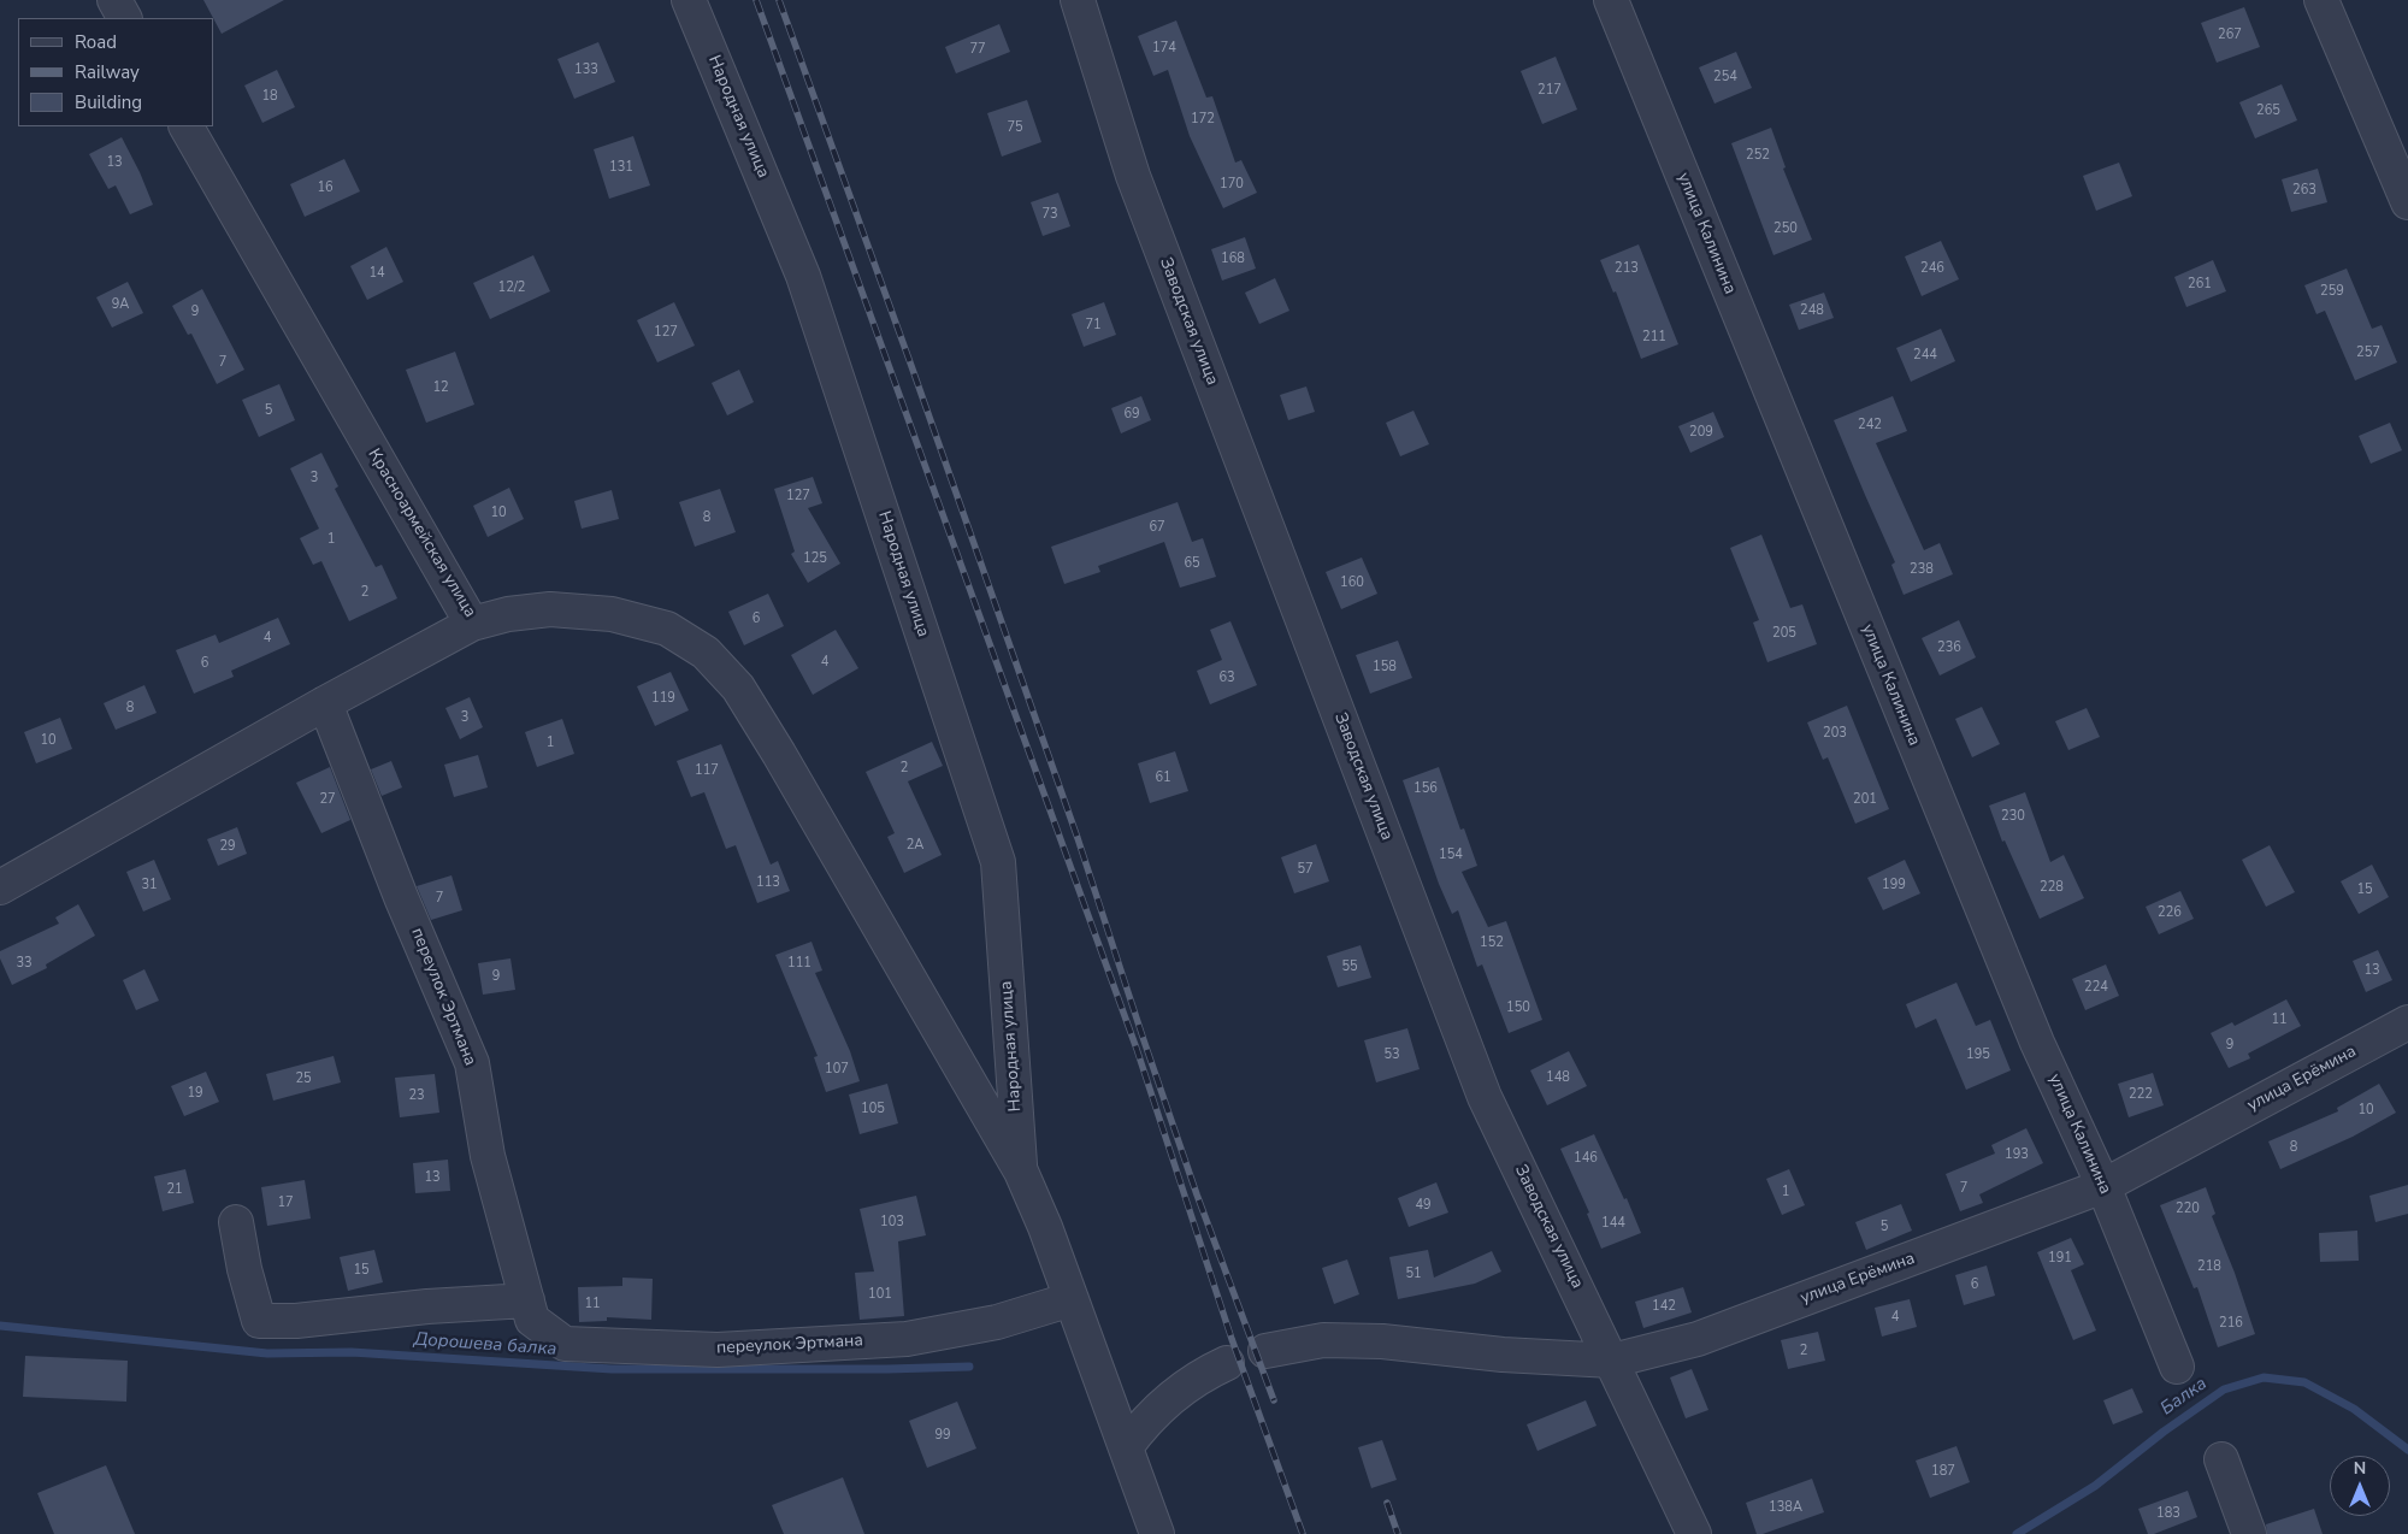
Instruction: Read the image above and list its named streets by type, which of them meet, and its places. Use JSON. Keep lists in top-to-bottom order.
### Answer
{
  "streets": {
    "street": [
      "Народная улица",
      "улица Калинина",
      "Заводская улица",
      "Красноармейская улица",
      "переулок Эртмана",
      "улица Ерёмина"
    ]
  },
  "crossings": [
    ["Народная улица", "Красноармейская улица"],
    ["Народная улица", "переулок Эртмана"],
    ["улица Калинина", "улица Ерёмина"],
    ["Заводская улица", "улица Ерёмина"]
  ],
  "water": ["Дорошева балка", "Балка"],
  "house_numbers": [
    "267",
    "174",
    "77",
    "133",
    "254",
    "217",
    "18",
    "265",
    "172",
    "75",
    "252",
    "13",
    "131",
    "170",
    "16",
    "263",
    "73",
    "250",
    "168",
    "213",
    "246",
    "14",
    "261",
    "12/2",
    "259",
    "9А",
    "248",
    "9",
    "71",
    "127",
    "211",
    "257",
    "244",
    "7",
    "12",
    "5",
    "69",
    "242",
    "209",
    "3",
    "127",
    "10",
    "8",
    "67",
    "1",
    "125",
    "65",
    "238",
    "160",
    "2",
    "6",
    "205",
    "4",
    "236",
    "4",
    "6",
    "158",
    "63",
    "119",
    "8",
    "3",
    "203",
    "10",
    "1",
    "2",
    "117",
    "61",
    "156",
    "27",
    "201",
    "230",
    "2А",
    "29",
    "154",
    "57",
    "113",
    "31",
    "199",
    "228",
    "15",
    "7",
    "226",
    "152",
    "33",
    "111",
    "55",
    "13",
    "9",
    "224",
    "150",
    "11",
    "9",
    "53",
    "195",
    "107",
    "148",
    "25",
    "19",
    "222",
    "23",
    "105",
    "10",
    "8",
    "193",
    "146",
    "13",
    "7",
    "21",
    "1",
    "17",
    "49",
    "220",
    "103",
    "144",
    "5",
    "191",
    "218",
    "15",
    "51",
    "6",
    "101",
    "11",
    "142",
    "4",
    "216",
    "2",
    "99",
    "187",
    "138А",
    "183"
  ],
  "legend": ["Road", "Railway", "Building"],
  "north": "top"
}
